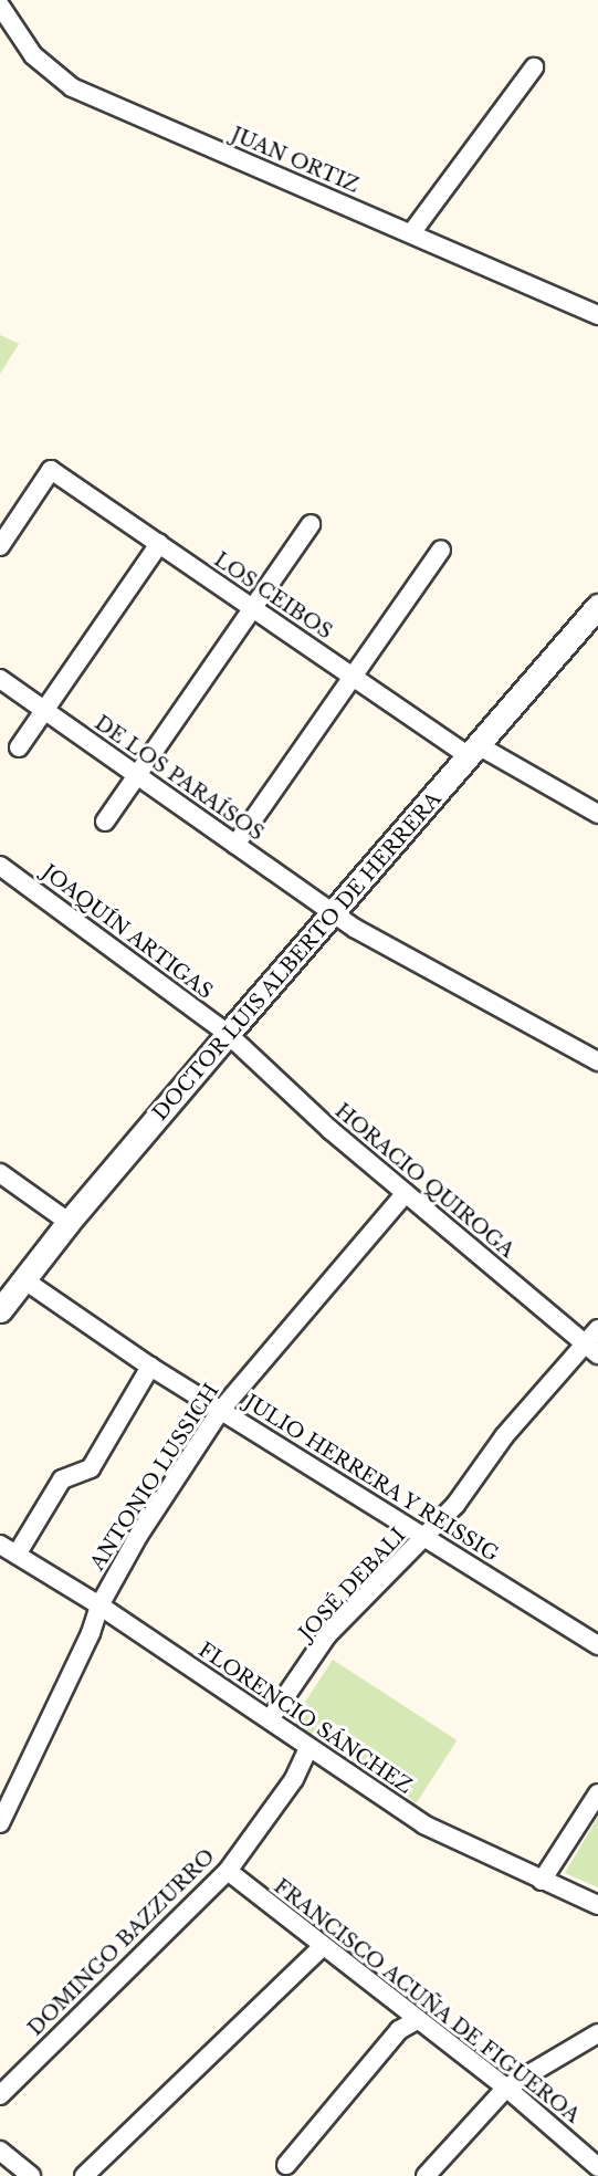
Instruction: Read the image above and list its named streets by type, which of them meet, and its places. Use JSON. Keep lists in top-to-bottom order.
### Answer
{
  "streets": {
    "street": [
      "JUAN ORTIZ",
      "LOS CEIBOS",
      "DE LOS PARAÍSOS",
      "JOAQUÍN ARTIGAS",
      "DOCTOR LUIS ALBERTO DE HERRERA",
      "HORACIO QUIROGA",
      "ANTONIO LUSSICH",
      "JULIO HERRERA Y REISSIG",
      "JOSÉ DEBALI",
      "FLORENCIO SÁNCHEZ",
      "DOMINGO BAZZURRO",
      "FRANCISCO ACUÑA DE FIGUEROA"
    ]
  },
  "crossings": [
    ["LOS CEIBOS", "DOCTOR LUIS ALBERTO DE HERRERA"],
    ["DE LOS PARAÍSOS", "DOCTOR LUIS ALBERTO DE HERRERA"],
    ["JOAQUÍN ARTIGAS", "DOCTOR LUIS ALBERTO DE HERRERA"],
    ["JOAQUÍN ARTIGAS", "HORACIO QUIROGA"],
    ["DOCTOR LUIS ALBERTO DE HERRERA", "HORACIO QUIROGA"],
    ["DOCTOR LUIS ALBERTO DE HERRERA", "JULIO HERRERA Y REISSIG"],
    ["HORACIO QUIROGA", "ANTONIO LUSSICH"],
    ["HORACIO QUIROGA", "JOSÉ DEBALI"],
    ["ANTONIO LUSSICH", "JULIO HERRERA Y REISSIG"],
    ["ANTONIO LUSSICH", "FLORENCIO SÁNCHEZ"],
    ["JULIO HERRERA Y REISSIG", "JOSÉ DEBALI"],
    ["JOSÉ DEBALI", "FLORENCIO SÁNCHEZ"],
    ["FLORENCIO SÁNCHEZ", "DOMINGO BAZZURRO"],
    ["DOMINGO BAZZURRO", "FRANCISCO ACUÑA DE FIGUEROA"]
  ]
}
